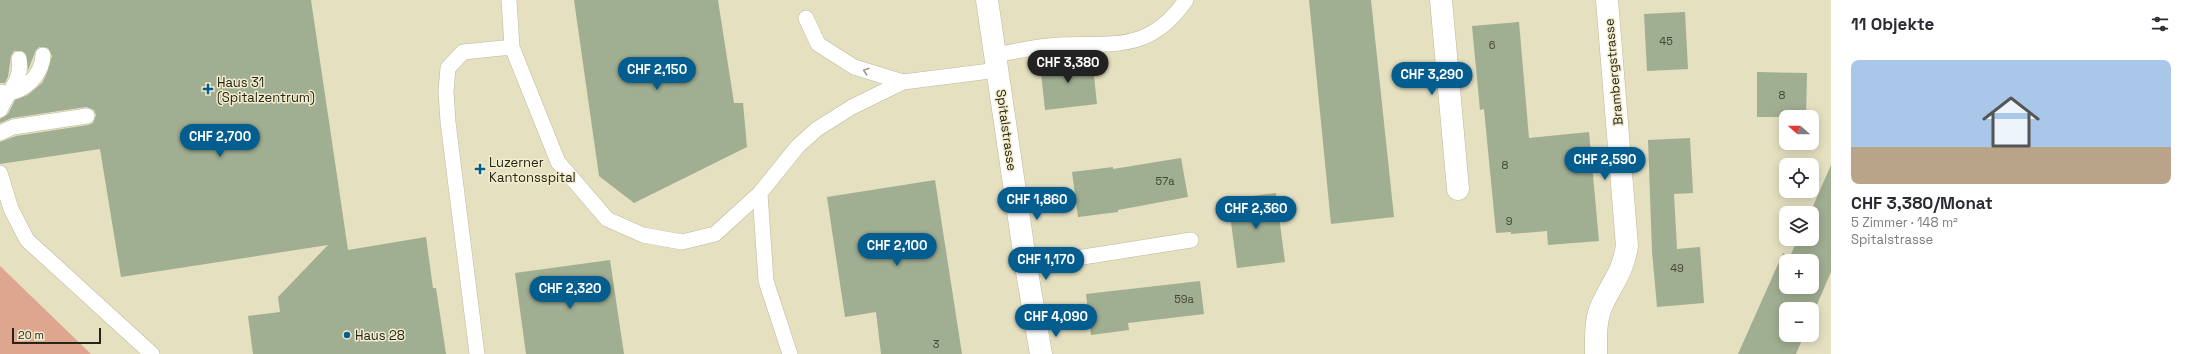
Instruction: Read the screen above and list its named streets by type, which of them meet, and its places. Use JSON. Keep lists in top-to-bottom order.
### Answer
{
  "streets": {
    "street": ["Brambergstrasse", "Spitalstrasse"]
  },
  "places": {
    "health": ["Haus 31 (Spitalzentrum)", "Luzerner Kantonsspital"],
    "other": ["Haus 28"]
  },
  "house_numbers": [
    "45",
    "6",
    "8",
    "8",
    "57a",
    "9",
    "49",
    "59a",
    "3"
  ],
  "scale_bar": "20 m",
  "north": "left",
  "page": {
    "heading": "11 Objekte",
    "list": [
      {
        "name": "CHF 3,380/Monat",
        "note": "5 Zimmer · 148 m² · Spitalstrasse"
      }
    ],
    "price": [
      "CHF 3,380",
      "CHF 2,150",
      "CHF 3,290",
      "CHF 2,700",
      "CHF 2,590",
      "CHF 1,860",
      "CHF 2,360",
      "CHF 2,100",
      "CHF 1,170",
      "CHF 2,320",
      "CHF 4,090"
    ],
    "map_buttons": ["+", "−"],
    "scale": "20 m"
  }
}
